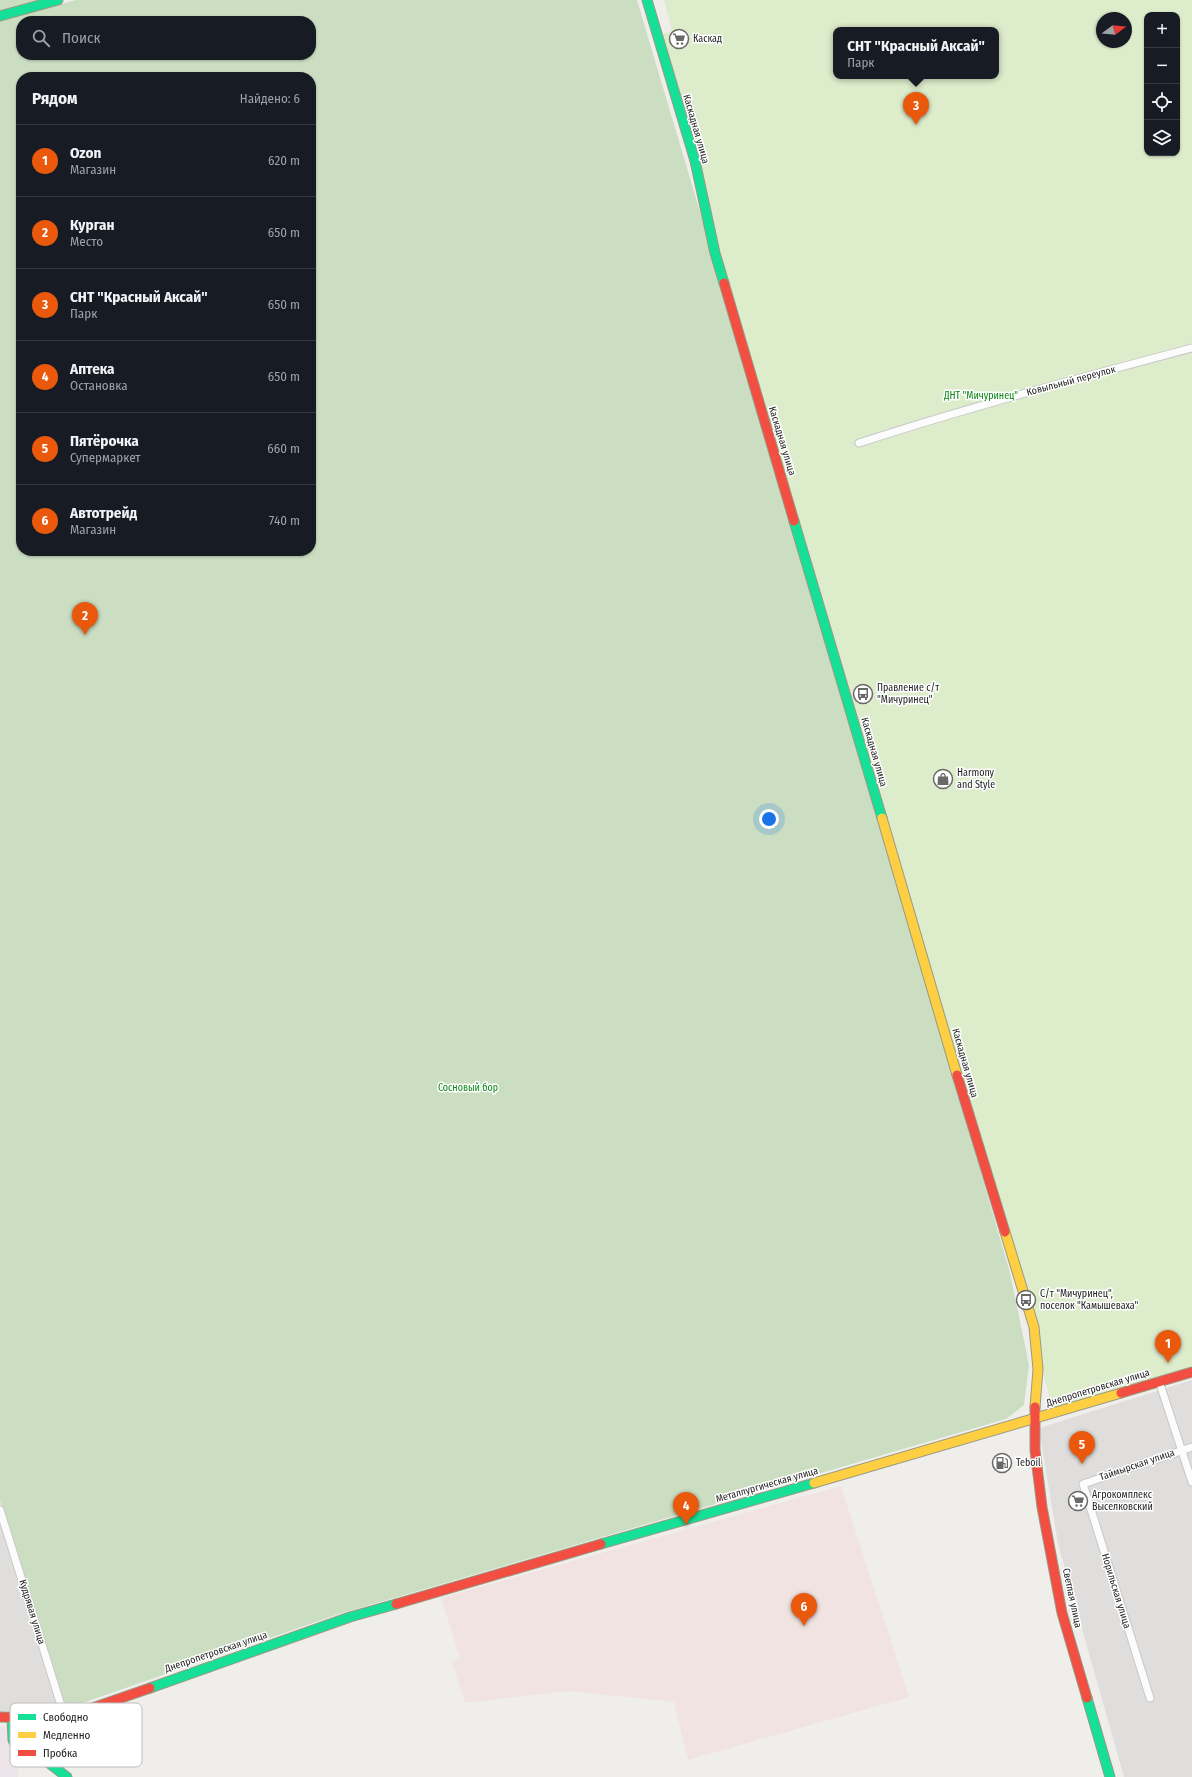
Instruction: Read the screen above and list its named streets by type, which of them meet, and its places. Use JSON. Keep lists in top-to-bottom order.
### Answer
{
  "streets": {
    "street": [
      "Каскадная улица",
      "Ковыльный переулок",
      "Днепропетровская улица",
      "Таймырская улица",
      "Металлургическая улица",
      "Норильская улица",
      "Светлая улица",
      "Кудрявая улица"
    ]
  },
  "crossings": [
    ["Каскадная улица", "Днепропетровская улица"],
    ["Каскадная улица", "Металлургическая улица"],
    ["Каскадная улица", "Светлая улица"],
    ["Днепропетровская улица", "Металлургическая улица"],
    ["Днепропетровская улица", "Светлая улица"],
    ["Таймырская улица", "Норильская улица"],
    ["Металлургическая улица", "Светлая улица"]
  ],
  "parks": ["ДНТ \"Мичуринец\"", "Сосновый бор"],
  "places": {
    "supermarket": ["Каскад", "Агрокомплекс Выселковский"],
    "bus stop": ["Правление с/т \"Мичуринец\"", "С/т \"Мичуринец\", поселок \"Камышеваха\""],
    "shop": ["Harmony and Style"],
    "fuel station": ["Teboil"]
  },
  "legend": ["Свободно", "Медленно", "Пробка"],
  "north": "right",
  "page": {
    "map_buttons": ["+", "−"],
    "search": "Поиск",
    "popup": ["СНТ \"Красный Аксай\"", "Парк"],
    "heading": ["Рядом", "Найдено: 6"],
    "pins": [
      "3",
      "2",
      "1",
      "5",
      "4",
      "6"
    ],
    "list": [
      {
        "mark": "1",
        "name": "Ozon",
        "note": "Магазин",
        "value": "620 m"
      },
      {
        "mark": "2",
        "name": "Курган",
        "note": "Место",
        "value": "650 m"
      },
      {
        "mark": "3",
        "name": "СНТ \"Красный Аксай\"",
        "note": "Парк",
        "value": "650 m"
      },
      {
        "mark": "4",
        "name": "Аптека",
        "note": "Остановка",
        "value": "650 m"
      },
      {
        "mark": "5",
        "name": "Пятёрочка",
        "note": "Супермаркет",
        "value": "660 m"
      },
      {
        "mark": "6",
        "name": "Автотрейд",
        "note": "Магазин",
        "value": "740 m"
      }
    ]
  }
}
